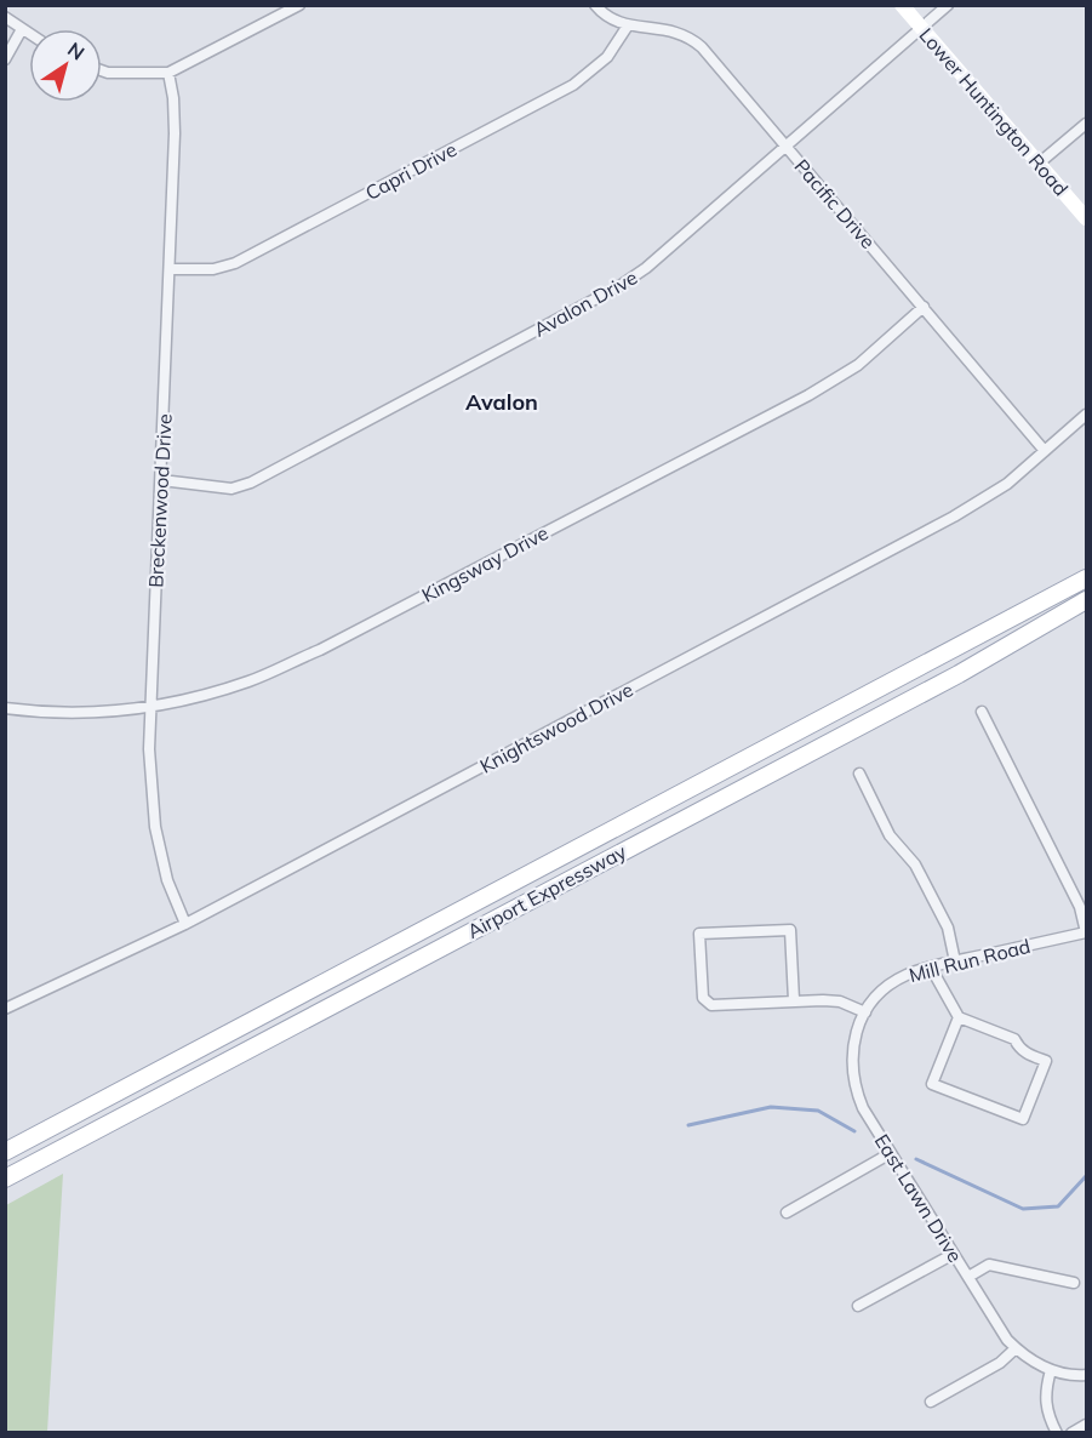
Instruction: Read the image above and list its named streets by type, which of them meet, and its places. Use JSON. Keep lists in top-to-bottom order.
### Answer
{
  "streets": {
    "main road": ["Lower Huntington Road", "Airport Expressway"],
    "street": [
      "Capri Drive",
      "Pacific Drive",
      "Avalon Drive",
      "Breckenwood Drive",
      "Kingsway Drive",
      "Knightswood Drive",
      "Mill Run Road",
      "East Lawn Drive"
    ]
  },
  "crossings": [
    ["Lower Huntington Road", "Avalon Drive"],
    ["Capri Drive", "Pacific Drive"],
    ["Capri Drive", "Breckenwood Drive"],
    ["Pacific Drive", "Avalon Drive"],
    ["Pacific Drive", "Kingsway Drive"],
    ["Pacific Drive", "Knightswood Drive"],
    ["Avalon Drive", "Breckenwood Drive"],
    ["Breckenwood Drive", "Kingsway Drive"],
    ["Breckenwood Drive", "Knightswood Drive"],
    ["Mill Run Road", "East Lawn Drive"]
  ],
  "districts": ["Avalon"],
  "north": "top right"
}
